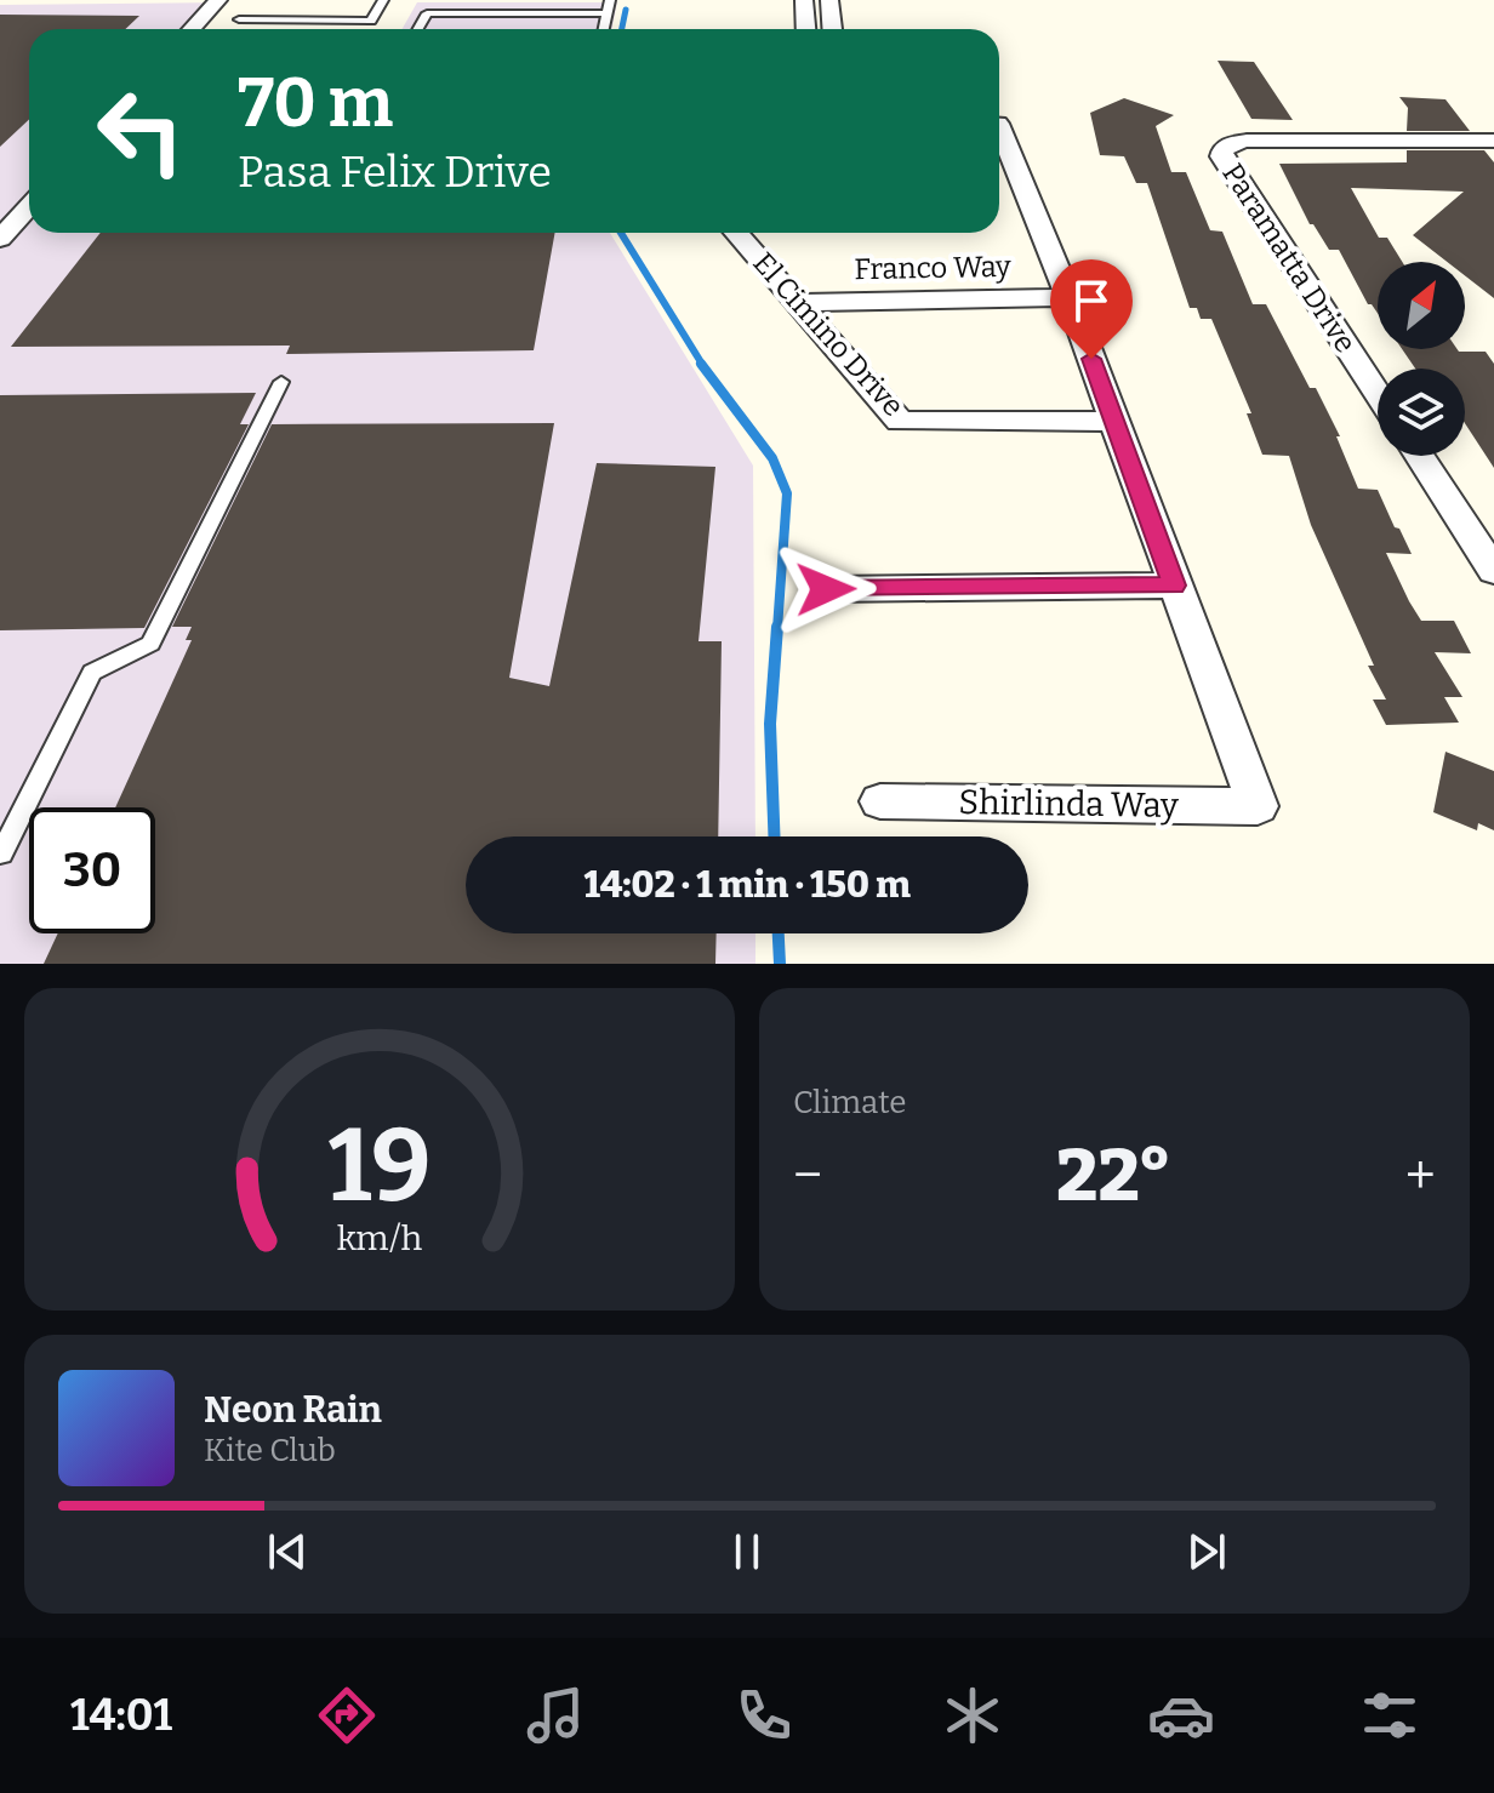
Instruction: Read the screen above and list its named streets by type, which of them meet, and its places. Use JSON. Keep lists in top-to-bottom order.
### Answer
{
  "streets": {
    "street": [
      "Paramatta Drive",
      "Franco Way",
      "El Cimino Drive",
      "Shirlinda Way"
    ]
  },
  "crossings": [
    ["Franco Way", "El Cimino Drive"]
  ],
  "north": "top right",
  "page": {
    "turn": ["70 m", "Pasa Felix Drive"],
    "limit": "30",
    "trip": "14:02 · 1 min · 150 m",
    "tile": "Climate",
    "heat": ["−", "22°", "+"],
    "song": ["Neon Rain", "Kite Club"],
    "tabs": "14:01",
    "gauge": ["19", "km/h"]
  }
}
